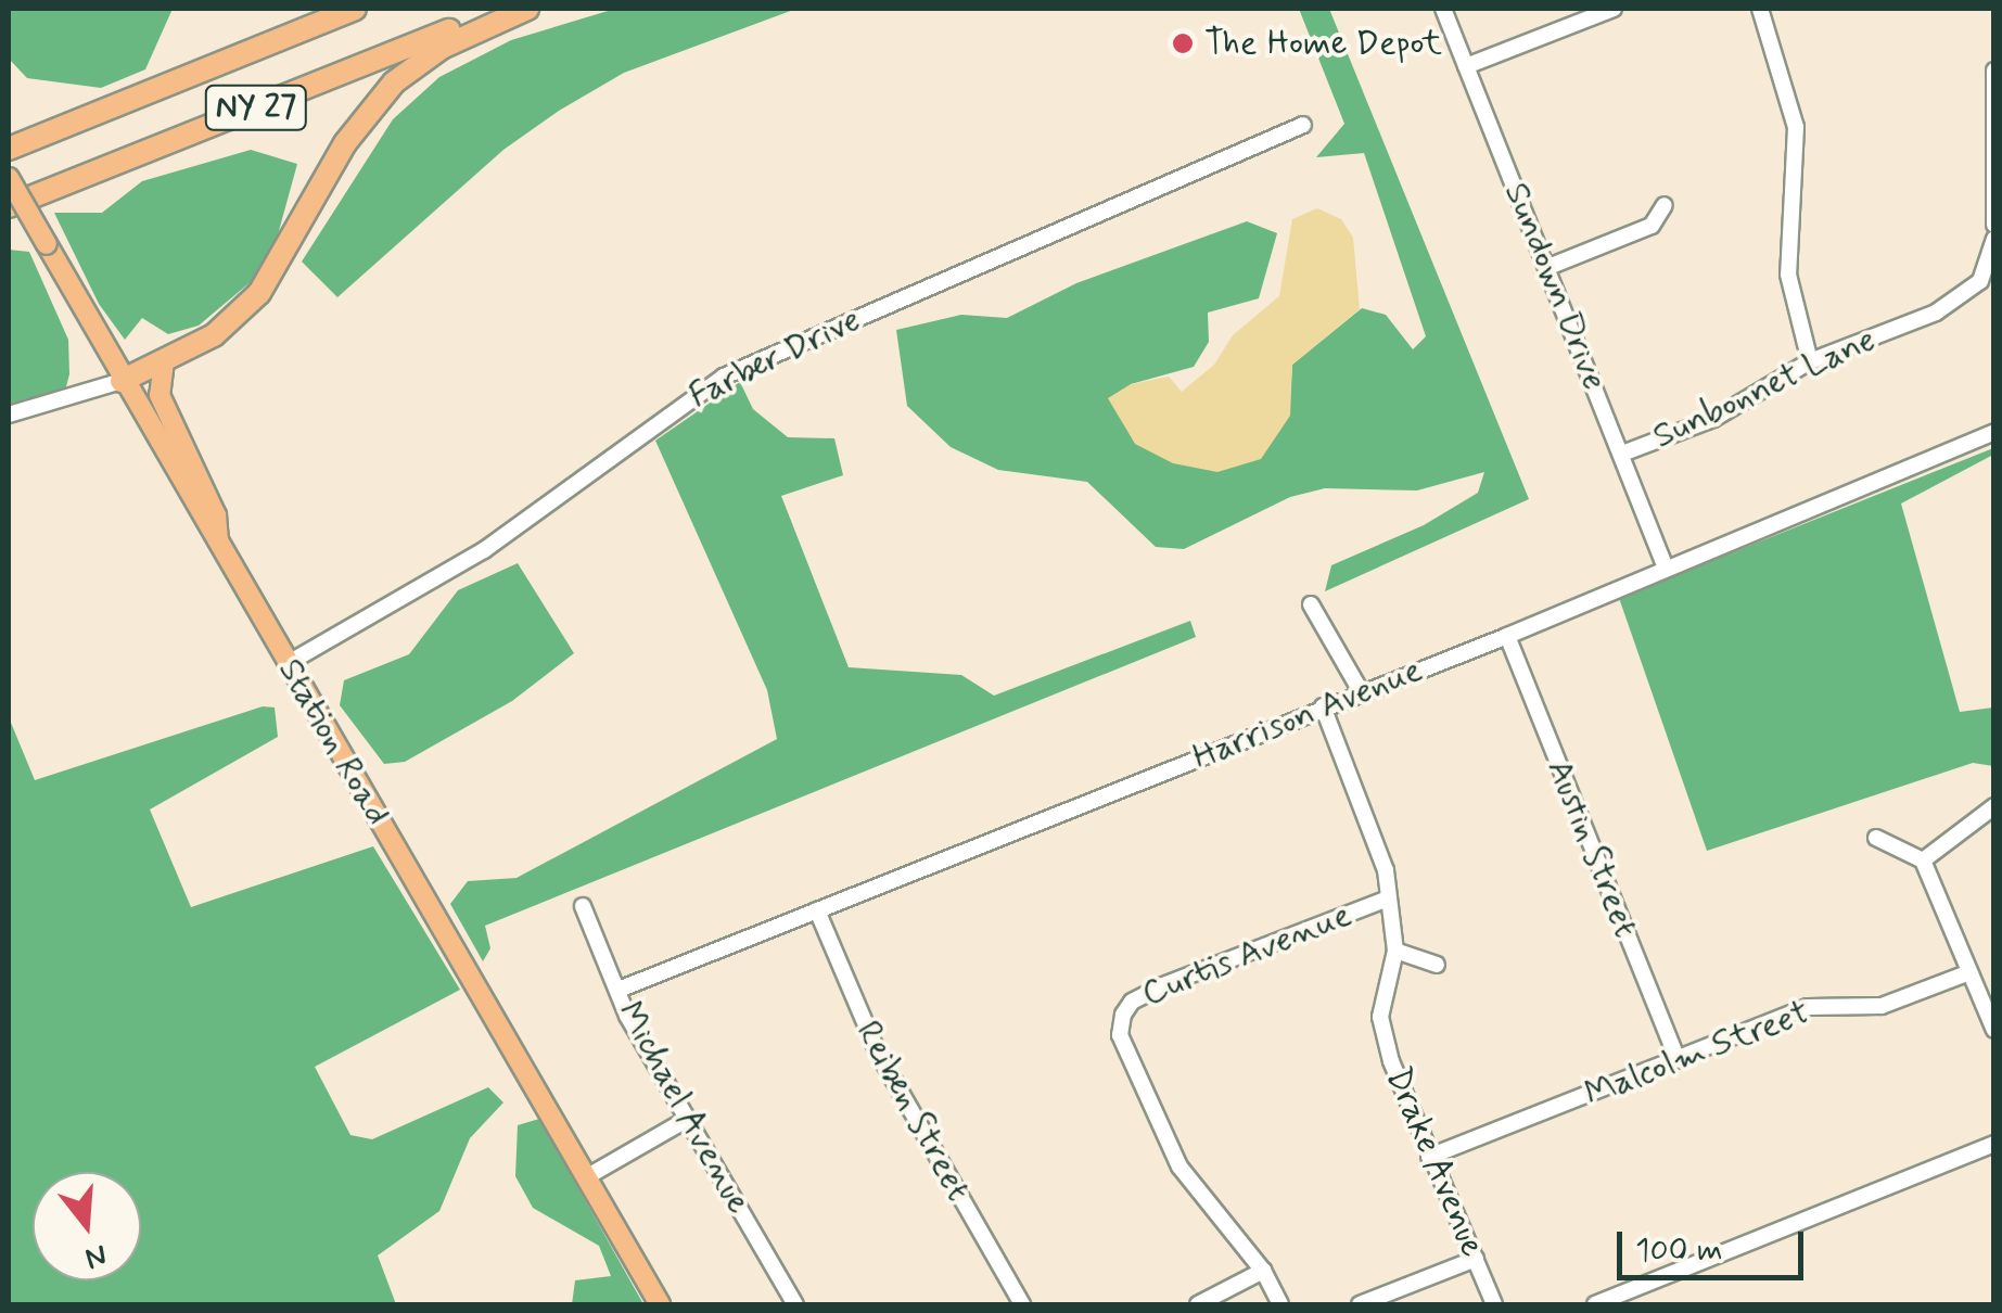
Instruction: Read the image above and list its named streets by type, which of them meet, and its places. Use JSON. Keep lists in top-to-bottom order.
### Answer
{
  "streets": {
    "highway": ["NY 27"],
    "main road": ["Station Road"],
    "street": [
      "Sundown Drive",
      "Farber Drive",
      "Sunbonnet Lane",
      "Harrison Avenue",
      "Austin Street",
      "Curtis Avenue",
      "Malcolm Street",
      "Michael Avenue",
      "Reiben Street",
      "Drake Avenue"
    ]
  },
  "crossings": [
    ["Sundown Drive", "Sunbonnet Lane"],
    ["Sundown Drive", "Harrison Avenue"],
    ["Farber Drive", "Station Road"],
    ["Harrison Avenue", "Austin Street"],
    ["Harrison Avenue", "Michael Avenue"],
    ["Harrison Avenue", "Reiben Street"],
    ["Harrison Avenue", "Drake Avenue"],
    ["Austin Street", "Malcolm Street"],
    ["Curtis Avenue", "Drake Avenue"],
    ["Malcolm Street", "Drake Avenue"]
  ],
  "places": ["The Home Depot"],
  "scale_bar": "100 m",
  "north": "bottom"
}
